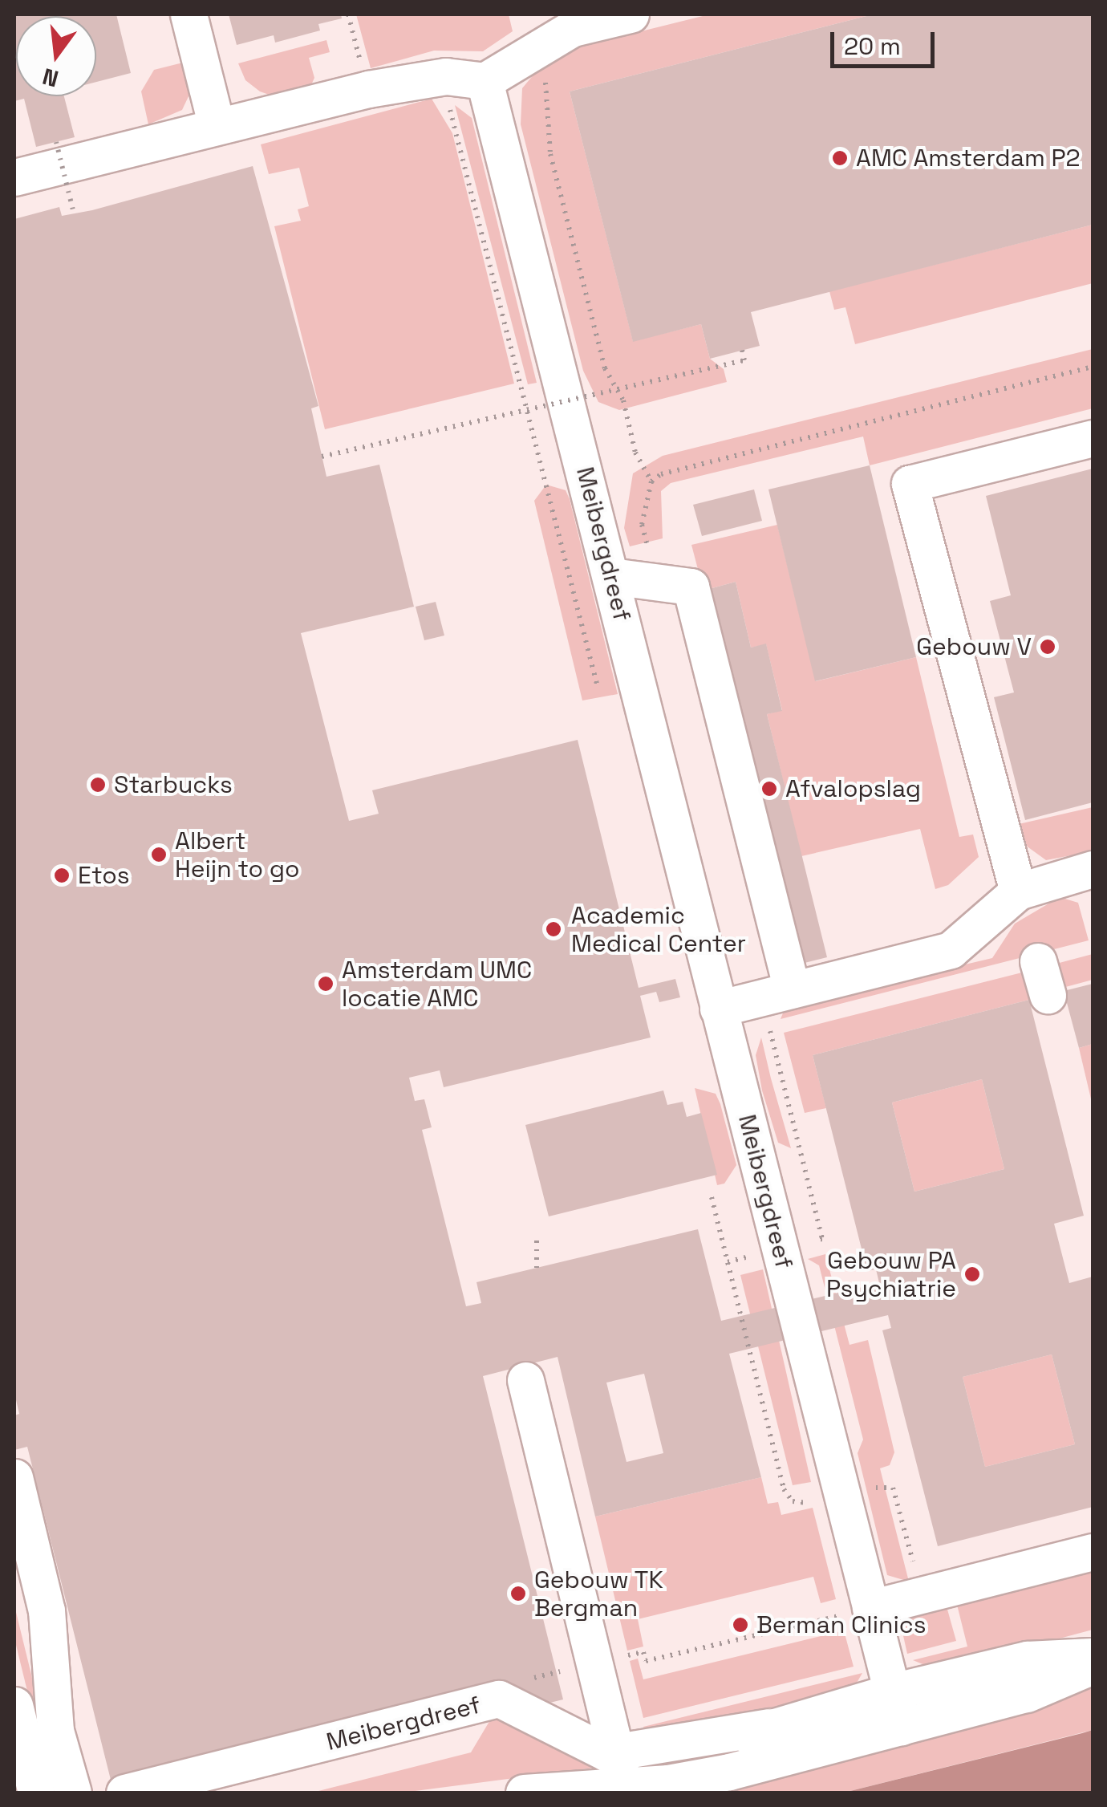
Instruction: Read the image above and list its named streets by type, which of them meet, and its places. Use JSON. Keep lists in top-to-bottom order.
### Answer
{
  "streets": {
    "street": ["Meibergdreef"]
  },
  "places": [
    "AMC Amsterdam P2",
    "Gebouw V",
    "Starbucks",
    "Afvalopslag",
    "Albert Heijn to go",
    "Etos",
    "Academic Medical Center",
    "Amsterdam UMC locatie AMC",
    "Gebouw PA Psychiatrie",
    "Gebouw TK Bergman",
    "Berman Clinics"
  ],
  "scale_bar": "20 m",
  "north": "bottom"
}
